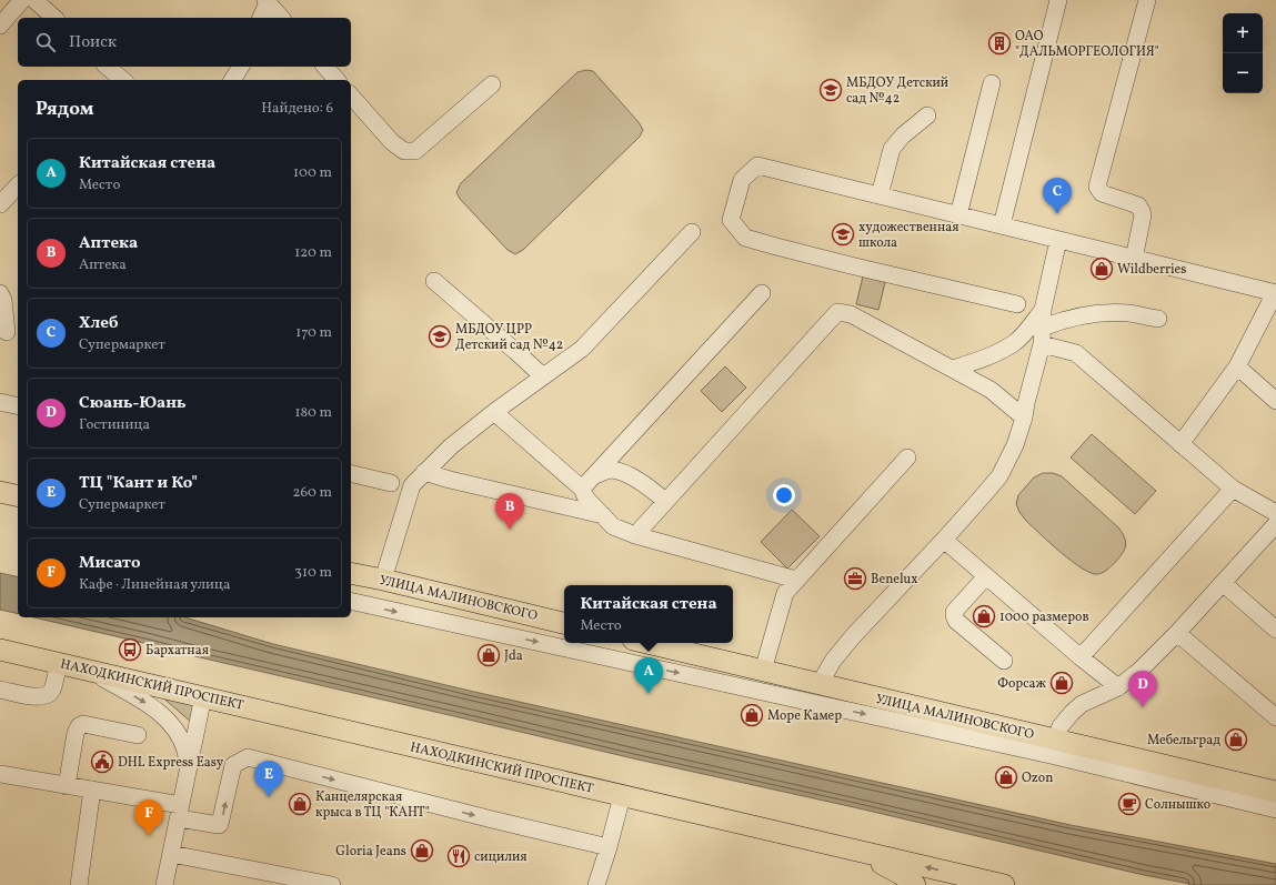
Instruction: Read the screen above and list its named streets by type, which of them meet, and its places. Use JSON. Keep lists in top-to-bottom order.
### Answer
{
  "streets": {
    "main road": ["УЛИЦА МАЛИНОВСКОГО", "НАХОДКИНСКИЙ ПРОСПЕКТ"]
  },
  "places": {
    "building": ["ОАО \"ДАЛЬМОРГЕОЛОГИЯ\""],
    "school or university": ["МБДОУ Детский сад №42", "художественная школа", "МБДОУ ЦРР Детский сад №42"],
    "shop": [
      "Wildberries",
      "1000 размеров",
      "Jda",
      "Форсаж",
      "Море Камер",
      "Мебельград",
      "Ozon",
      "Канцелярская крыса в ТЦ \"КАНТ\"",
      "Gloria Jeans"
    ],
    "office": ["Benelux"],
    "bus stop": ["Бархатная"],
    "public building": ["DHL Express Easy"],
    "cafe": ["Солнышко"],
    "restaurant": ["сицилия"]
  },
  "page": {
    "map_buttons": ["+", "−"],
    "search": "Поиск",
    "heading": ["Рядом", "Найдено: 6"],
    "list": [
      {
        "mark": "A",
        "name": "Китайская стена",
        "note": "Место",
        "value": "100 m"
      },
      {
        "mark": "B",
        "name": "Аптека",
        "note": "Аптека",
        "value": "120 m"
      },
      {
        "mark": "C",
        "name": "Хлеб",
        "note": "Супермаркет",
        "value": "170 m"
      },
      {
        "mark": "D",
        "name": "Сюань-Юань",
        "note": "Гостиница",
        "value": "180 m"
      },
      {
        "mark": "E",
        "name": "ТЦ \"Кант и Ко\"",
        "note": "Супермаркет",
        "value": "260 m"
      },
      {
        "mark": "F",
        "name": "Мисато",
        "note": "Кафе · Линейная улица",
        "value": "310 m"
      }
    ],
    "pins": [
      "C",
      "B",
      "A",
      "D",
      "E",
      "F"
    ],
    "popup": ["Китайская стена", "Место"]
  }
}
